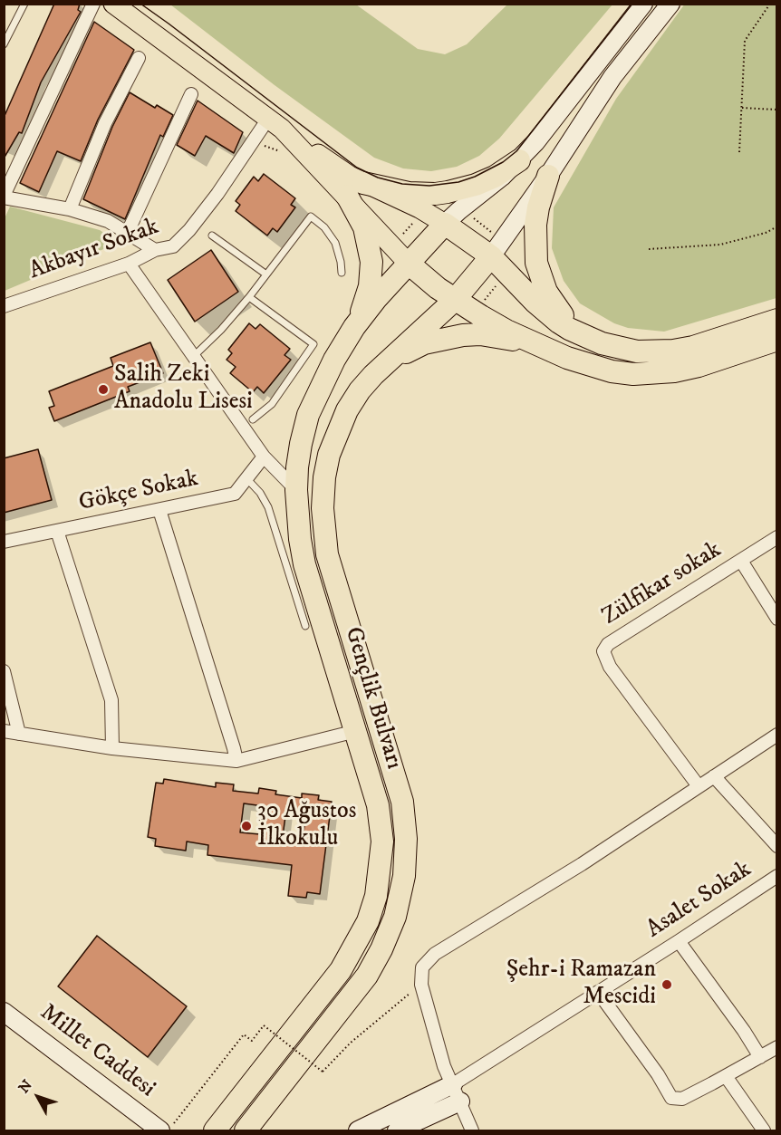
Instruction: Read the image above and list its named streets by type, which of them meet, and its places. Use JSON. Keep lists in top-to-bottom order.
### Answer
{
  "streets": {
    "highway": ["Gençlik Bulvarı"],
    "main road": ["Millet Caddesi"],
    "street": [
      "Akbayır Sokak",
      "Gökçe Sokak",
      "Zülfikar sokak",
      "Asalet Sokak"
    ]
  },
  "places": ["Salih Zeki Anadolu Lisesi", "30 Ağustos İlkokulu", "Şehr-i Ramazan Mescidi"],
  "north": "top left"
}
